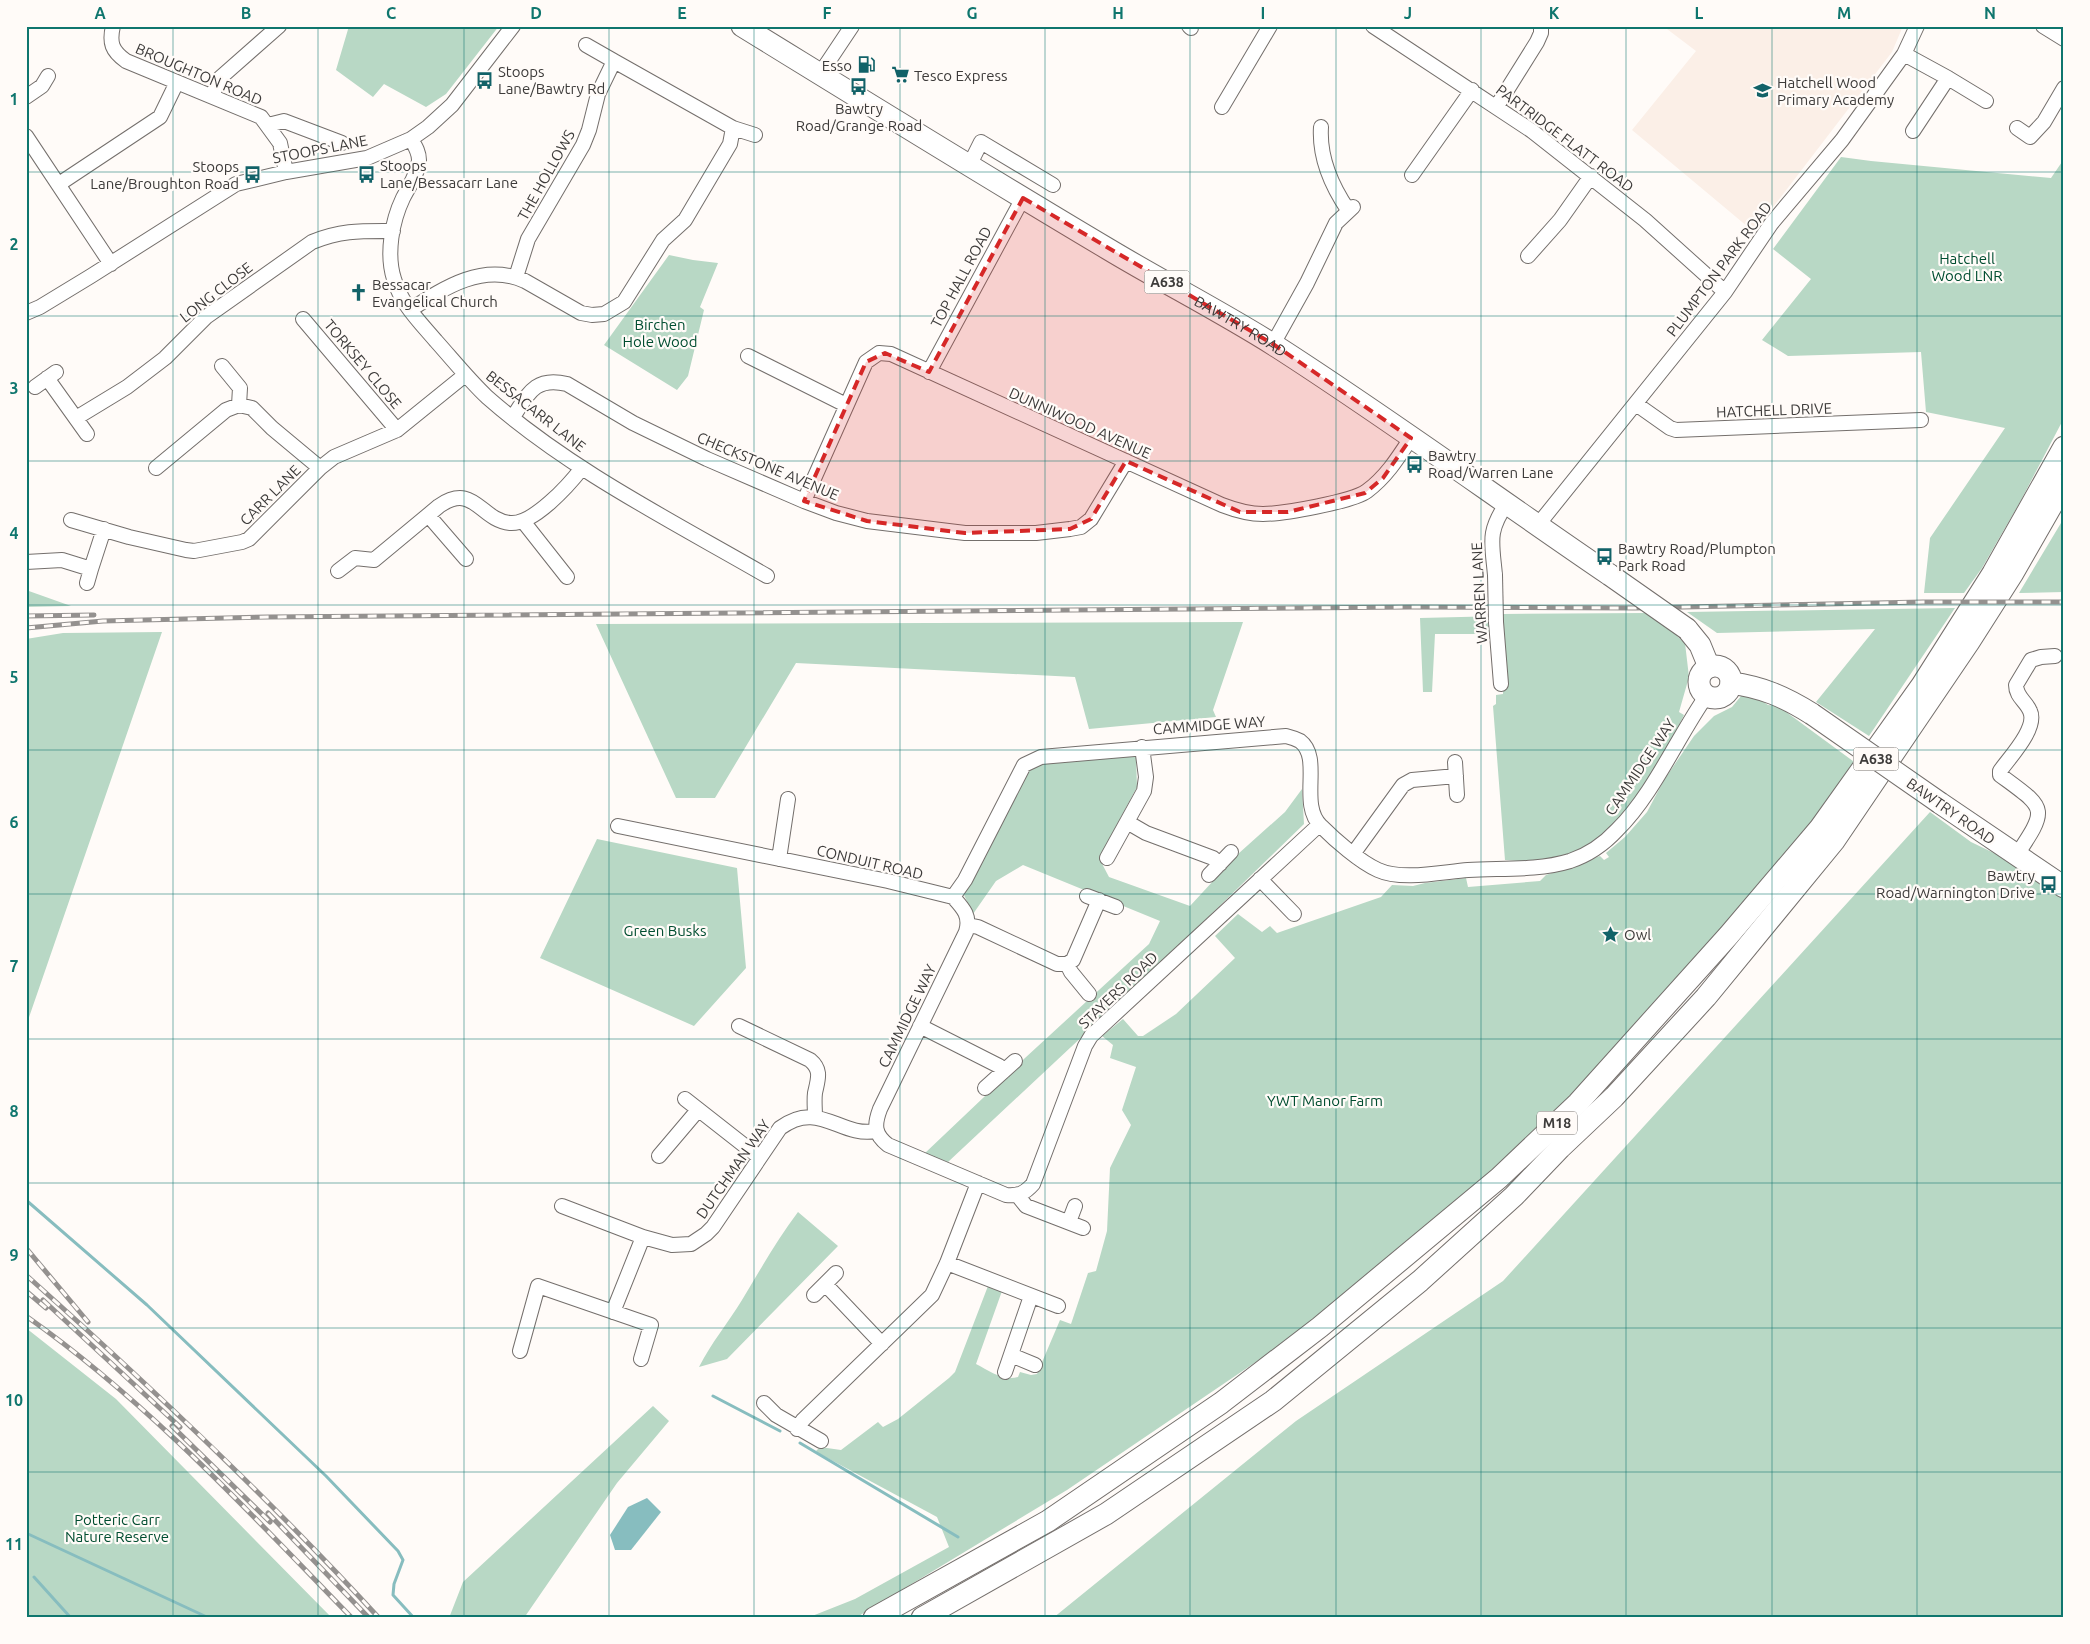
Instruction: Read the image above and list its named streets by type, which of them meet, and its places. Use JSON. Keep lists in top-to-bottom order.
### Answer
{
  "streets": {
    "highway": ["A638", "BAWTRY ROAD", "M18"],
    "street": [
      "BROUGHTON ROAD",
      "PARTRIDGE FLATT ROAD",
      "STOOPS LANE",
      "THE HOLLOWS",
      "PLUMPTON PARK ROAD",
      "TOP HALL ROAD",
      "LONG CLOSE",
      "TORKSEY CLOSE",
      "HATCHELL DRIVE",
      "BESSACARR LANE",
      "DUNNIWOOD AVENUE",
      "CHECKSTONE AVENUE",
      "CARR LANE",
      "WARREN LANE",
      "CAMMIDGE WAY",
      "CONDUIT ROAD",
      "STAYERS ROAD",
      "DUTCHMAN WAY"
    ]
  },
  "crossings": [
    ["BROUGHTON ROAD", "STOOPS LANE"],
    ["PARTRIDGE FLATT ROAD", "PLUMPTON PARK ROAD"],
    ["STOOPS LANE", "BESSACARR LANE"],
    ["PLUMPTON PARK ROAD", "BAWTRY ROAD"],
    ["PLUMPTON PARK ROAD", "HATCHELL DRIVE"],
    ["TOP HALL ROAD", "BAWTRY ROAD"],
    ["TOP HALL ROAD", "DUNNIWOOD AVENUE"],
    ["LONG CLOSE", "BESSACARR LANE"],
    ["BAWTRY ROAD", "DUNNIWOOD AVENUE"],
    ["BAWTRY ROAD", "WARREN LANE"],
    ["BAWTRY ROAD", "CAMMIDGE WAY"],
    ["TORKSEY CLOSE", "CARR LANE"],
    ["BESSACARR LANE", "CHECKSTONE AVENUE"],
    ["BESSACARR LANE", "CARR LANE"],
    ["DUNNIWOOD AVENUE", "CHECKSTONE AVENUE"],
    ["CAMMIDGE WAY", "CONDUIT ROAD"],
    ["CAMMIDGE WAY", "STAYERS ROAD"],
    ["CAMMIDGE WAY", "DUTCHMAN WAY"]
  ],
  "parks": [
    "Hatchell Wood LNR",
    "Birchen Hole Wood",
    "Green Busks",
    "YWT Manor Farm",
    "Potteric Carr Nature Reserve"
  ],
  "places": {
    "fuel station": ["Esso"],
    "supermarket": ["Tesco Express"],
    "bus stop": [
      "Stoops Lane/Bawtry Rd",
      "Bawtry Road/Grange Road",
      "Stoops Lane/Bessacarr Lane",
      "Stoops Lane/Broughton Road",
      "Bawtry Road/Warren Lane",
      "Bawtry Road/Plumpton Park Road",
      "Bawtry Road/Warnington Drive"
    ],
    "school or university": ["Hatchell Wood Primary Academy"],
    "church": ["Bessacar Evangelical Church"],
    "place": ["Owl"]
  },
  "grid": {
    "columns": [
      "A",
      "B",
      "C",
      "D",
      "E",
      "F",
      "G",
      "H",
      "I",
      "J",
      "K",
      "L",
      "M",
      "N"
    ],
    "rows": [
      "1",
      "2",
      "3",
      "4",
      "5",
      "6",
      "7",
      "8",
      "9",
      "10",
      "11"
    ]
  }
}
